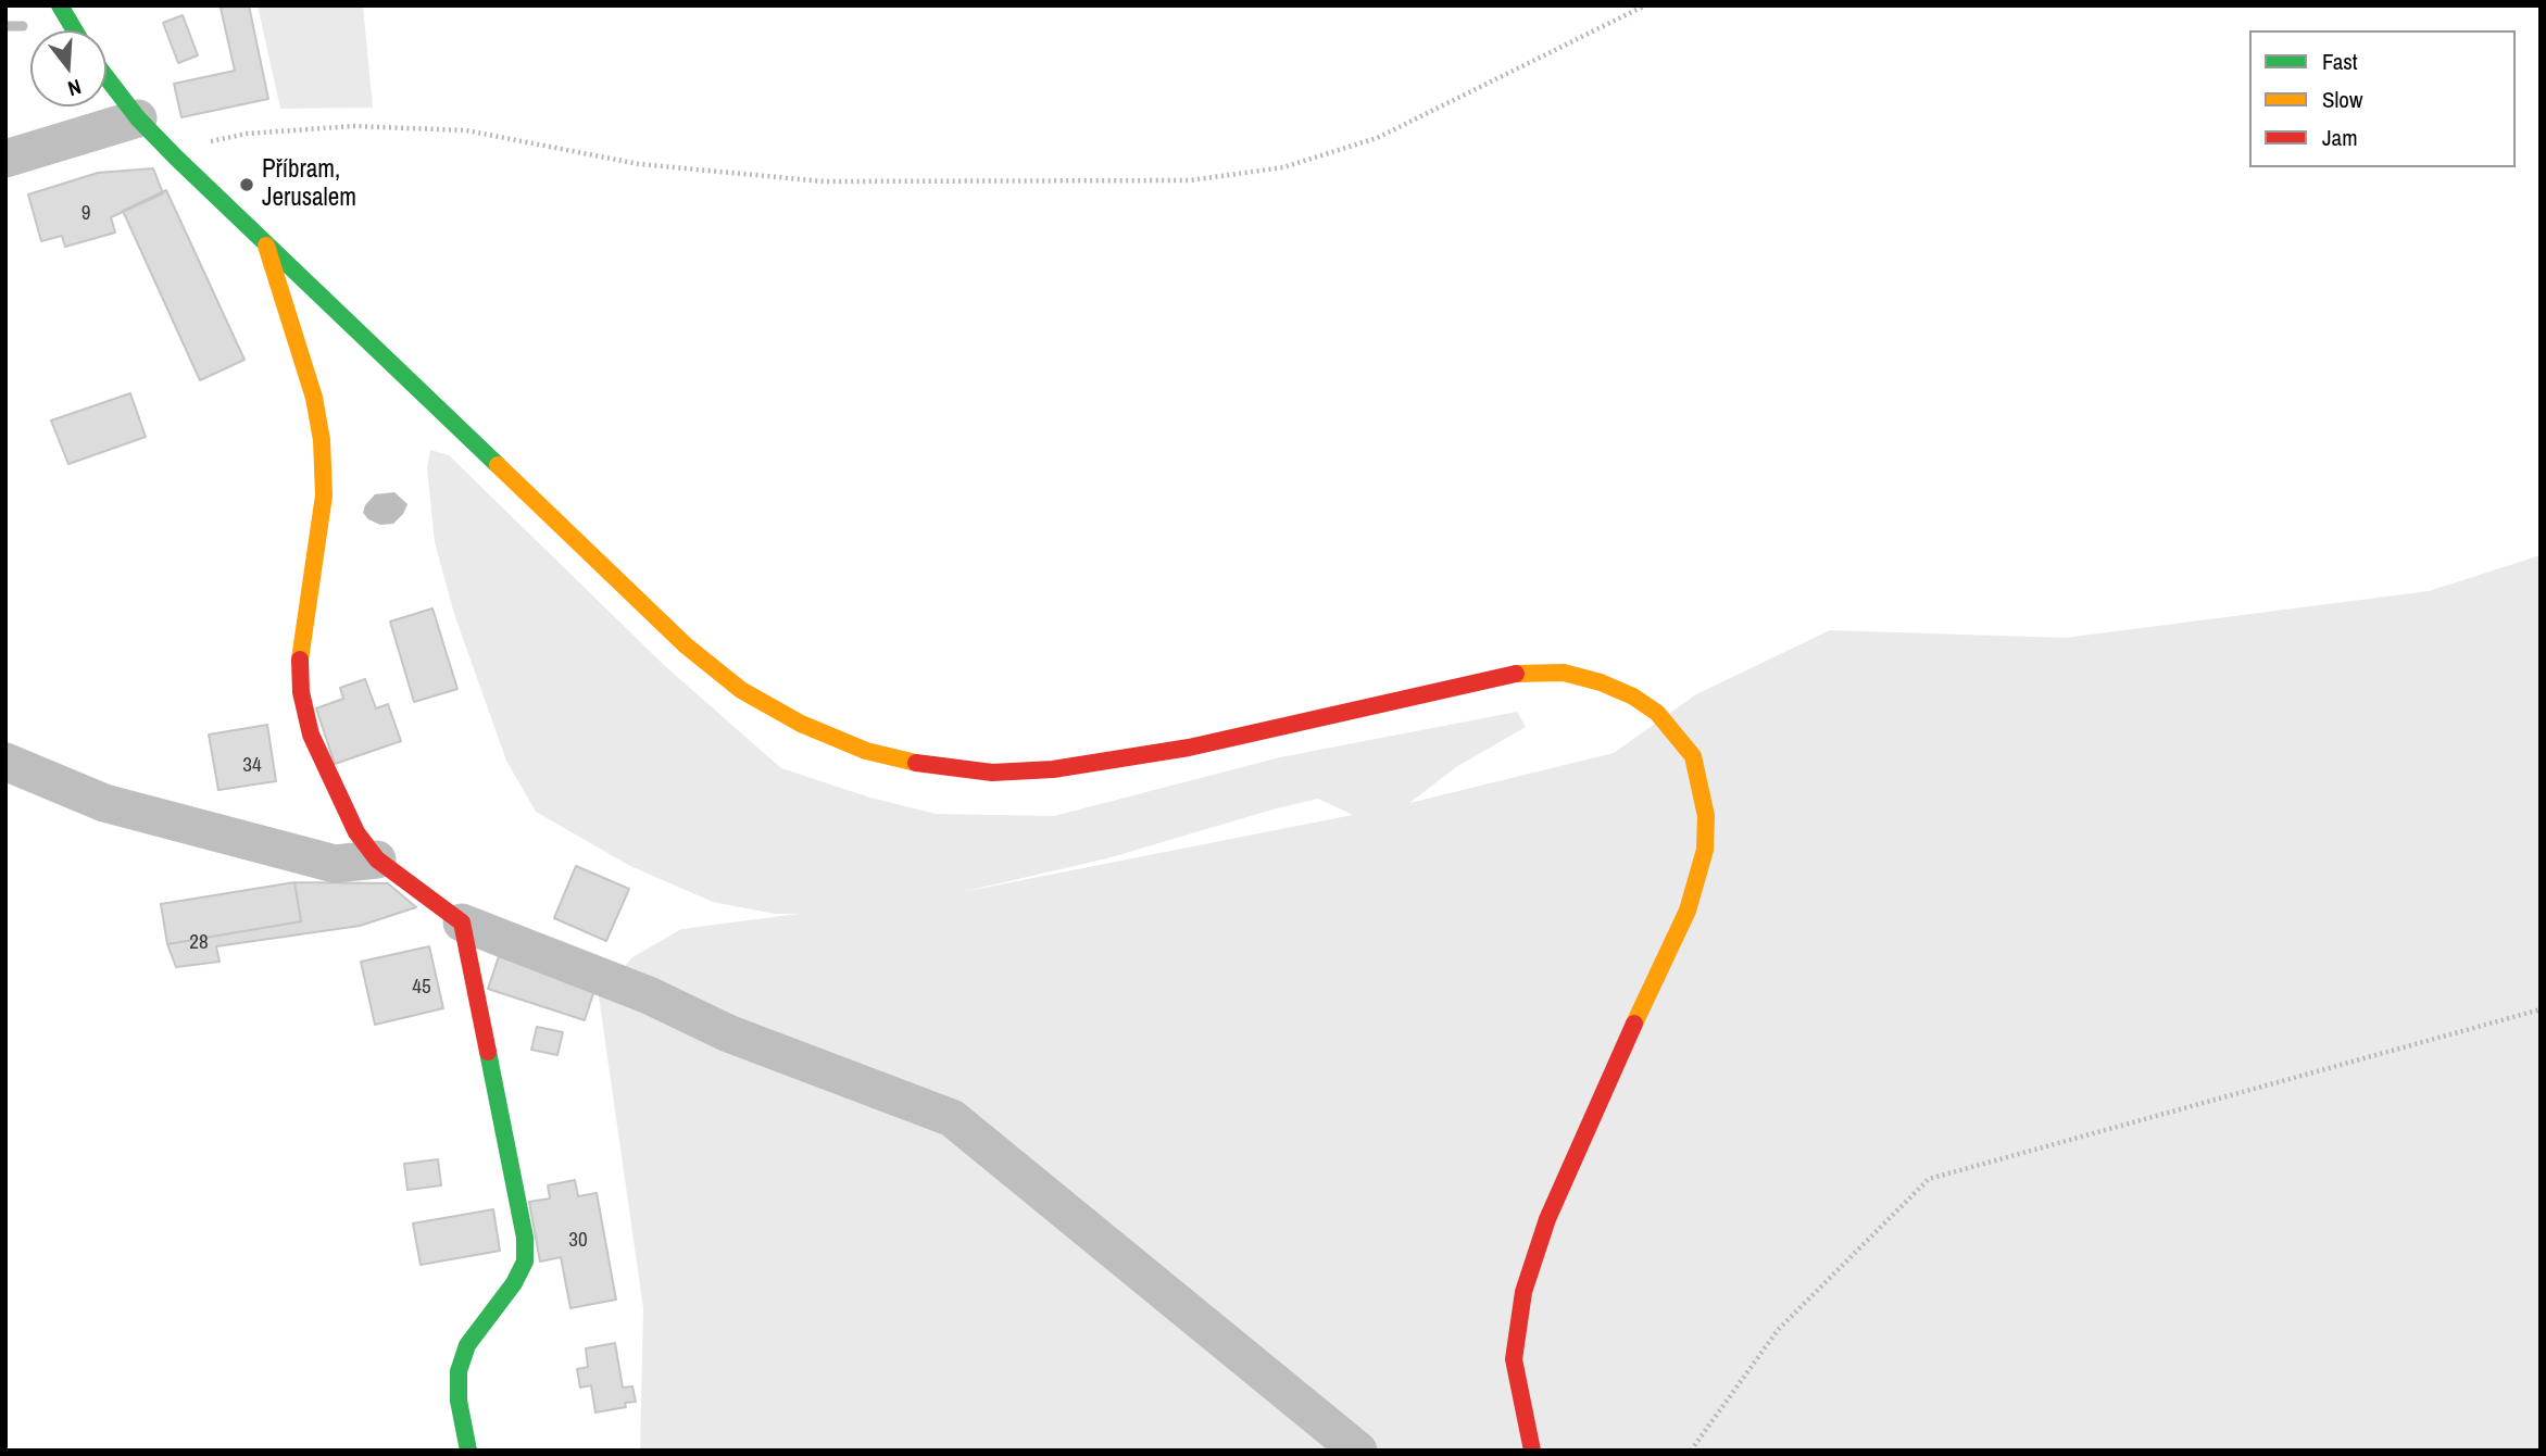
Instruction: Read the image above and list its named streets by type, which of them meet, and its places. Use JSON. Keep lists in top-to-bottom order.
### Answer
{
  "places": ["Příbram, Jerusalem"],
  "house_numbers": [
    "9",
    "34",
    "28",
    "45",
    "30"
  ],
  "legend": ["Fast", "Slow", "Jam"],
  "north": "bottom"
}
